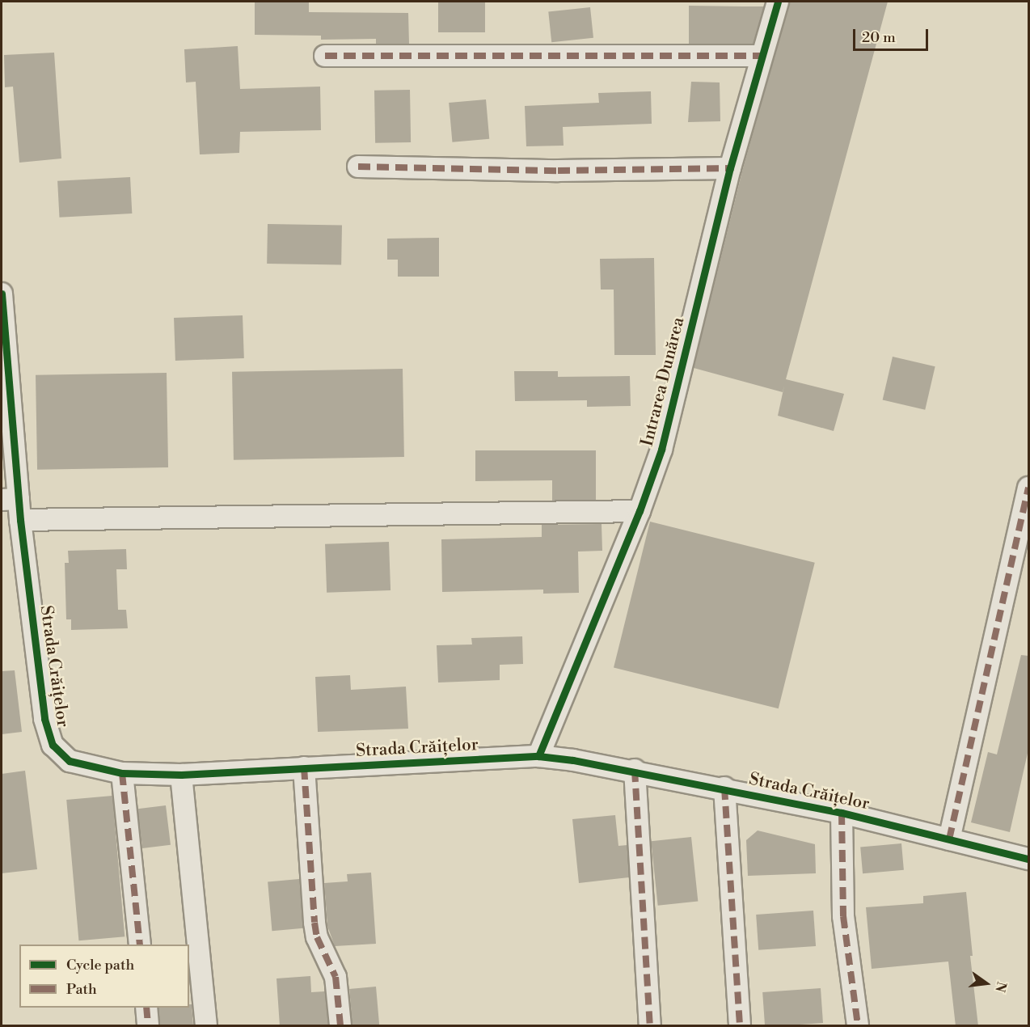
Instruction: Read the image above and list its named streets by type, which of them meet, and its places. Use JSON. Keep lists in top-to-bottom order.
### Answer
{
  "streets": {
    "street": ["Intrarea Dunărea", "Strada Crăițelor"]
  },
  "crossings": [
    ["Intrarea Dunărea", "Strada Crăițelor"]
  ],
  "legend": ["Cycle path", "Path"],
  "scale_bar": "20 m",
  "north": "right"
}
